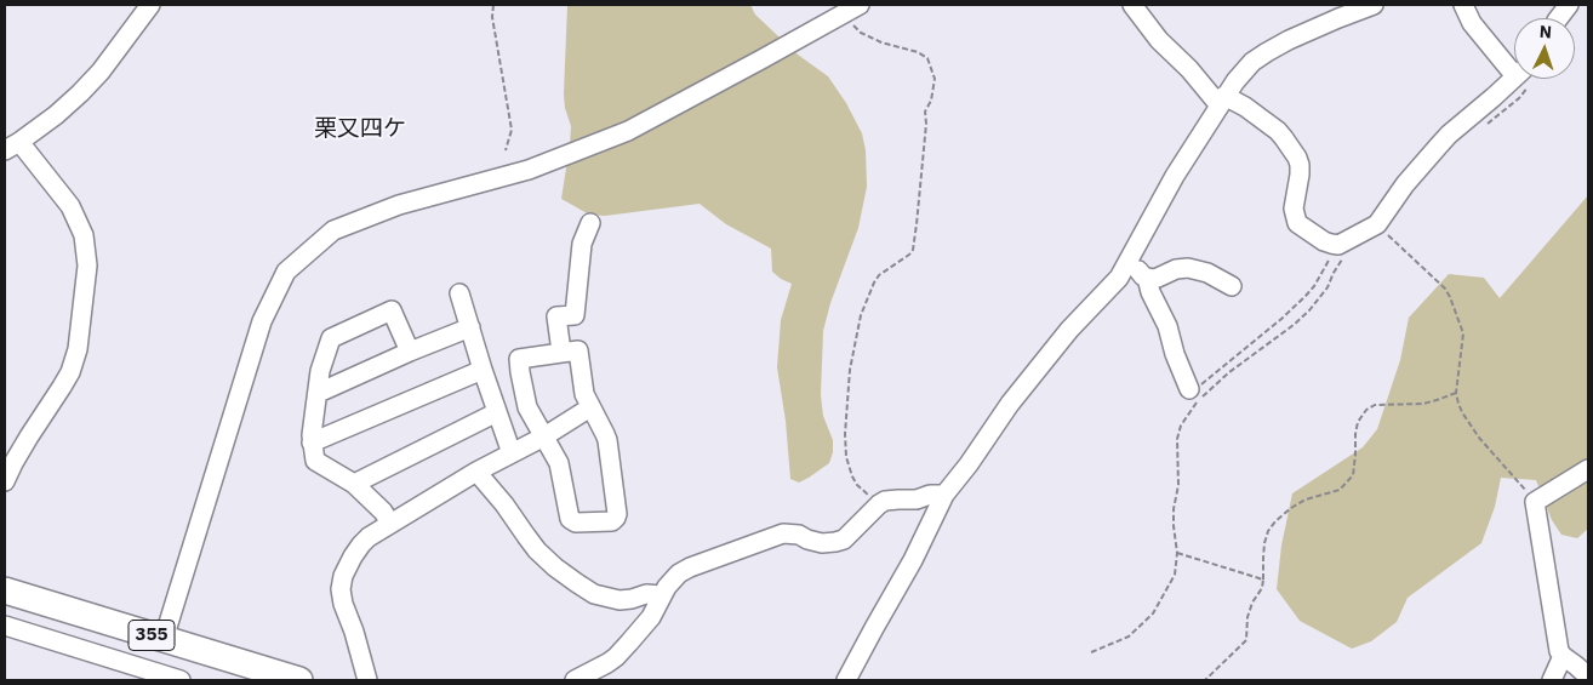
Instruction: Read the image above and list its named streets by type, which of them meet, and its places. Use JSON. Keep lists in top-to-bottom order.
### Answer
{
  "streets": {
    "highway": ["355"]
  },
  "districts": ["栗又四ケ"],
  "north": "top"
}
